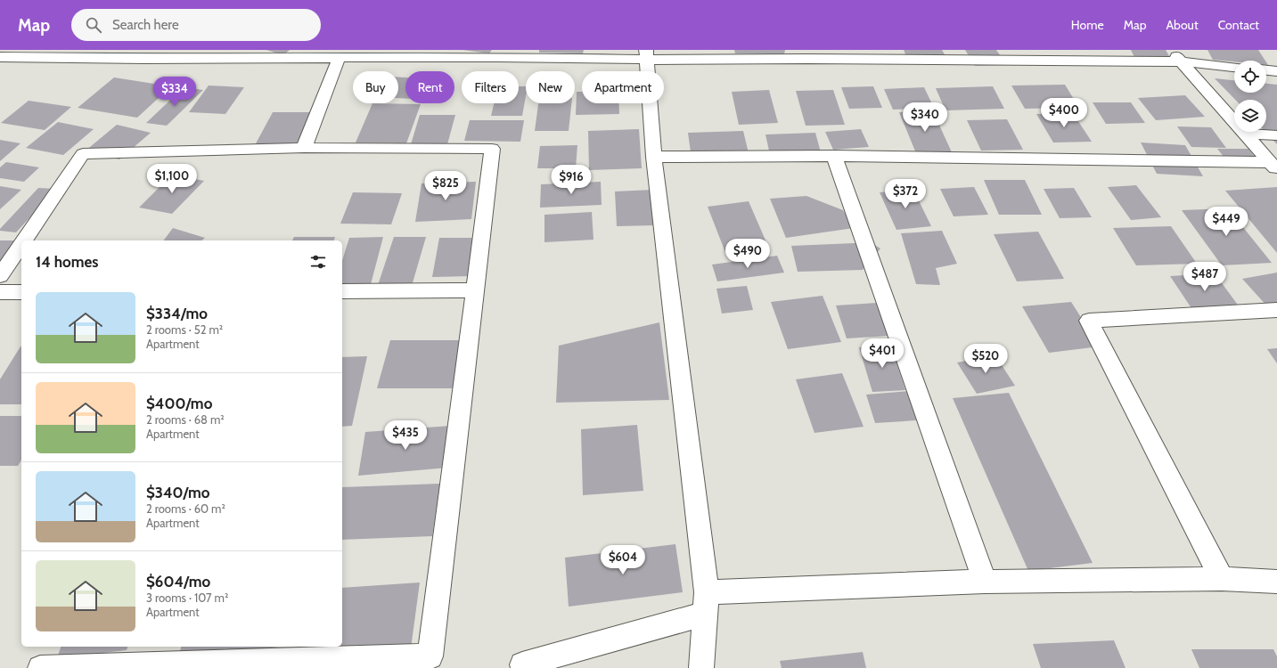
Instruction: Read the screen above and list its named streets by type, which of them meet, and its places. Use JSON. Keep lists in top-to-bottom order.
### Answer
{
  "page": {
    "header": "Map",
    "search": "Search here",
    "nav": [
      "Home",
      "Map",
      "About",
      "Contact"
    ],
    "chip": [
      "Buy",
      "Rent",
      "Filters",
      "New",
      "Apartment"
    ],
    "price": [
      "$334",
      "$400",
      "$340",
      "$1,100",
      "$916",
      "$825",
      "$372",
      "$449",
      "$490",
      "$487",
      "$401",
      "$520",
      "$435",
      "$604"
    ],
    "heading": "14 homes",
    "list": [
      {
        "name": "$334/mo",
        "note": "2 rooms · 52 m² · Apartment"
      },
      {
        "name": "$400/mo",
        "note": "2 rooms · 68 m² · Apartment"
      },
      {
        "name": "$340/mo",
        "note": "2 rooms · 60 m² · Apartment"
      },
      {
        "name": "$604/mo",
        "note": "3 rooms · 107 m² · Apartment"
      }
    ]
  }
}
